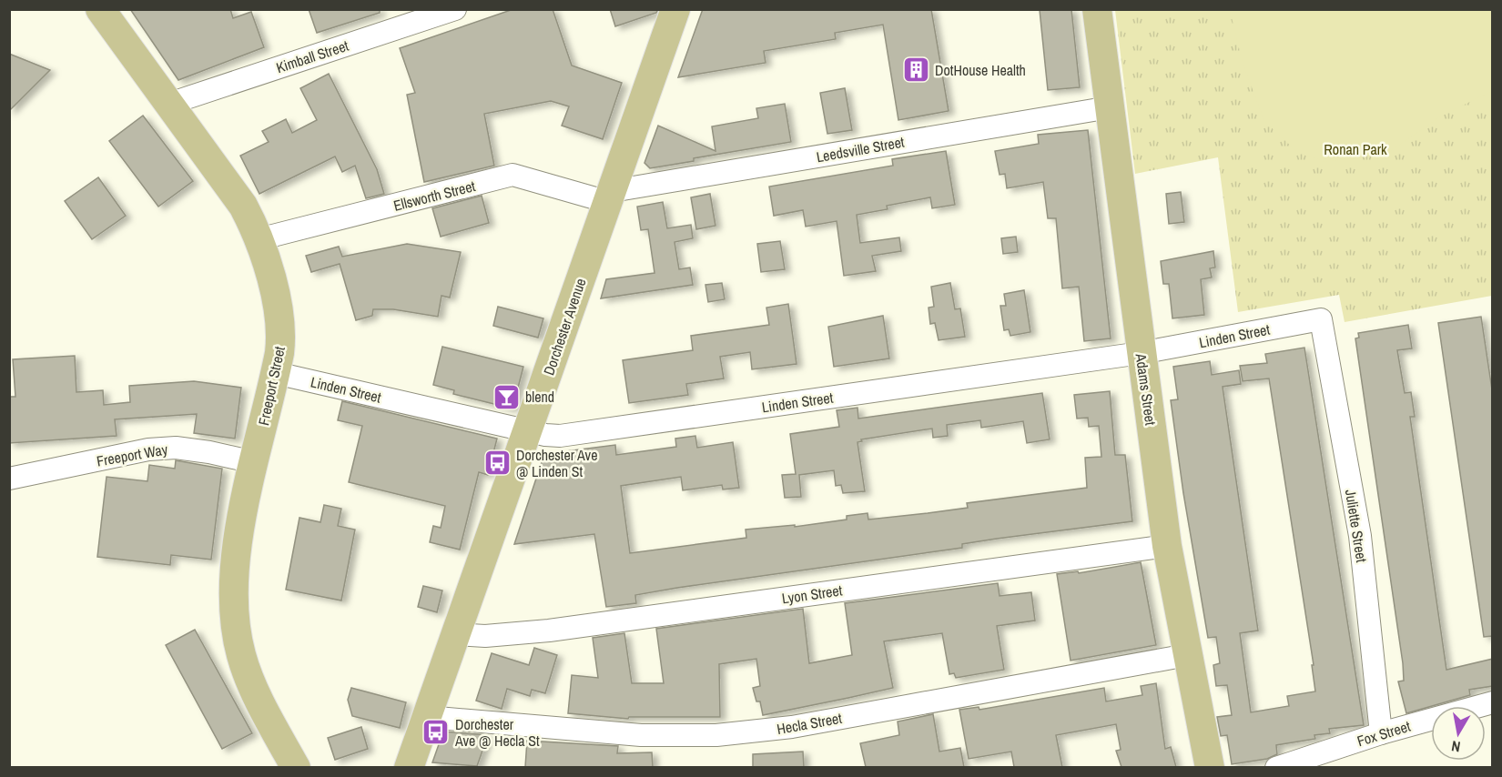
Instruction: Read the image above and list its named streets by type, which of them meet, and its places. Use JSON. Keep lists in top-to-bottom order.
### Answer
{
  "streets": {
    "main road": ["Dorchester Avenue", "Freeport Street", "Adams Street"],
    "street": [
      "Kimball Street",
      "Leedsville Street",
      "Ellsworth Street",
      "Linden Street",
      "Freeport Way",
      "Juliette Street",
      "Lyon Street",
      "Hecla Street",
      "Fox Street"
    ]
  },
  "crossings": [
    ["Kimball Street", "Freeport Street"],
    ["Leedsville Street", "Ellsworth Street"],
    ["Leedsville Street", "Dorchester Avenue"],
    ["Leedsville Street", "Adams Street"],
    ["Ellsworth Street", "Dorchester Avenue"],
    ["Ellsworth Street", "Freeport Street"],
    ["Dorchester Avenue", "Linden Street"],
    ["Dorchester Avenue", "Lyon Street"],
    ["Dorchester Avenue", "Hecla Street"],
    ["Linden Street", "Freeport Street"],
    ["Linden Street", "Adams Street"],
    ["Linden Street", "Juliette Street"],
    ["Freeport Street", "Freeport Way"],
    ["Adams Street", "Lyon Street"],
    ["Adams Street", "Hecla Street"],
    ["Juliette Street", "Fox Street"]
  ],
  "parks": ["Ronan Park"],
  "places": {
    "building": ["DotHouse Health"],
    "bar": ["blend"],
    "bus stop": ["Dorchester Ave @ Linden St", "Dorchester Ave @ Hecla St"]
  },
  "north": "bottom"
}
